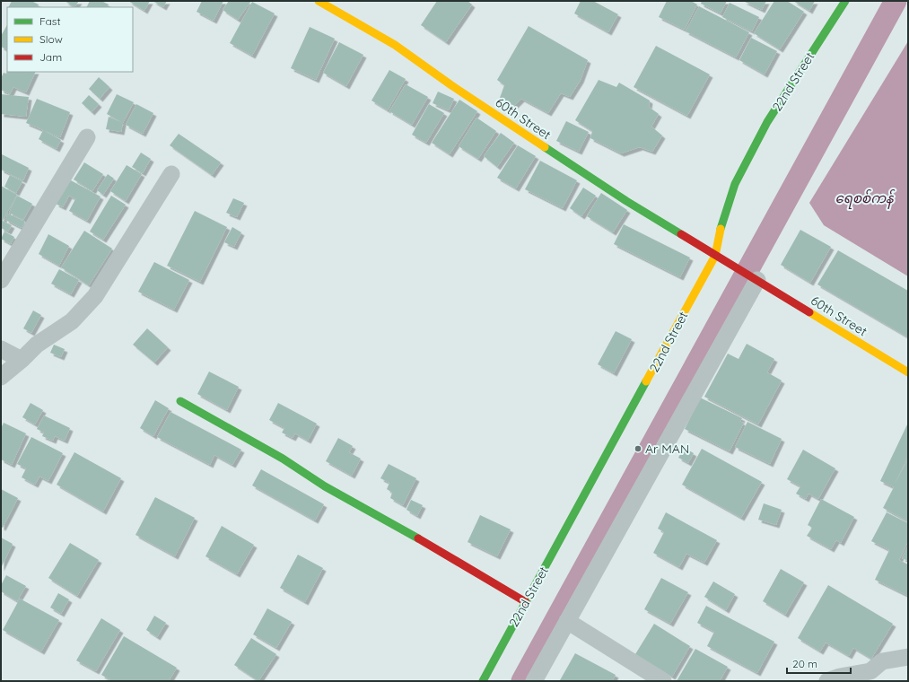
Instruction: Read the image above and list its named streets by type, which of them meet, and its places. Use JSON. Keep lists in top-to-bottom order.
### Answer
{
  "streets": {
    "street": ["22nd Street", "60th Street"]
  },
  "crossings": [
    ["22nd Street", "60th Street"]
  ],
  "water": ["ရေစစ်ကန်"],
  "places": ["Ar MAN"],
  "legend": ["Fast", "Slow", "Jam"],
  "scale_bar": "20 m"
}
